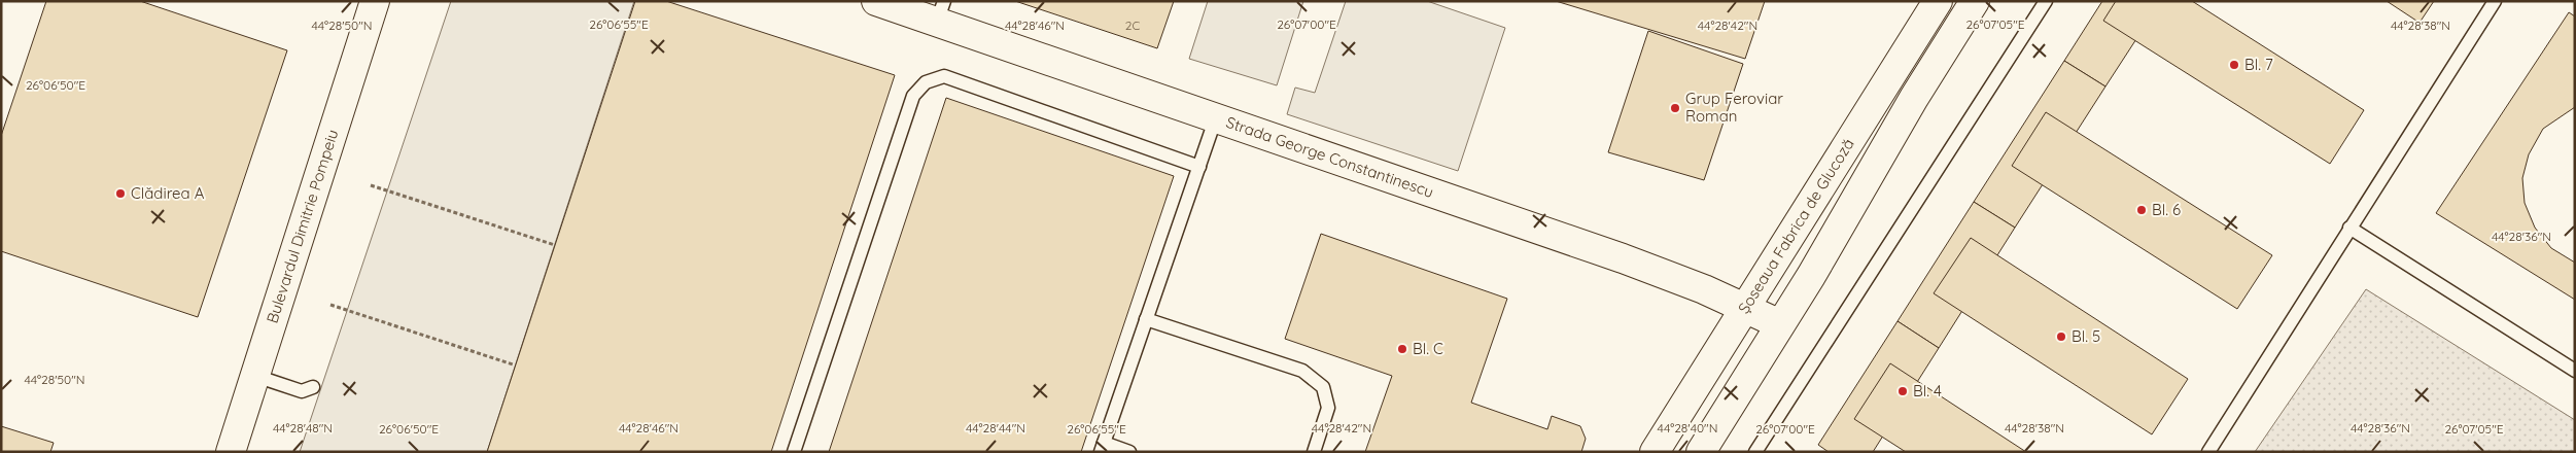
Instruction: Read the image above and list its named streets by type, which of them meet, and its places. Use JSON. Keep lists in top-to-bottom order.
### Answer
{
  "streets": {
    "street": ["Strada George Constantinescu", "Bulevardul Dimitrie Pompeiu", "Șoseaua Fabrica de Glucoză"]
  },
  "crossings": [
    ["Strada George Constantinescu", "Șoseaua Fabrica de Glucoză"]
  ],
  "places": [
    "Bl. 7",
    "Grup Feroviar Roman",
    "Clădirea A",
    "Bl. 6",
    "Bl. 5",
    "Bl. C",
    "Bl. 4"
  ],
  "house_numbers": ["2C"],
  "coordinates": [
    "26°06'55\"E",
    "26°07'00\"E",
    "26°07'05\"E",
    "44°28'50\"N",
    "44°28'46\"N",
    "44°28'42\"N",
    "44°28'38\"N",
    "26°06'50\"E",
    "44°28'36\"N",
    "44°28'48\"N",
    "44°28'44\"N",
    "44°28'40\"N"
  ]
}
